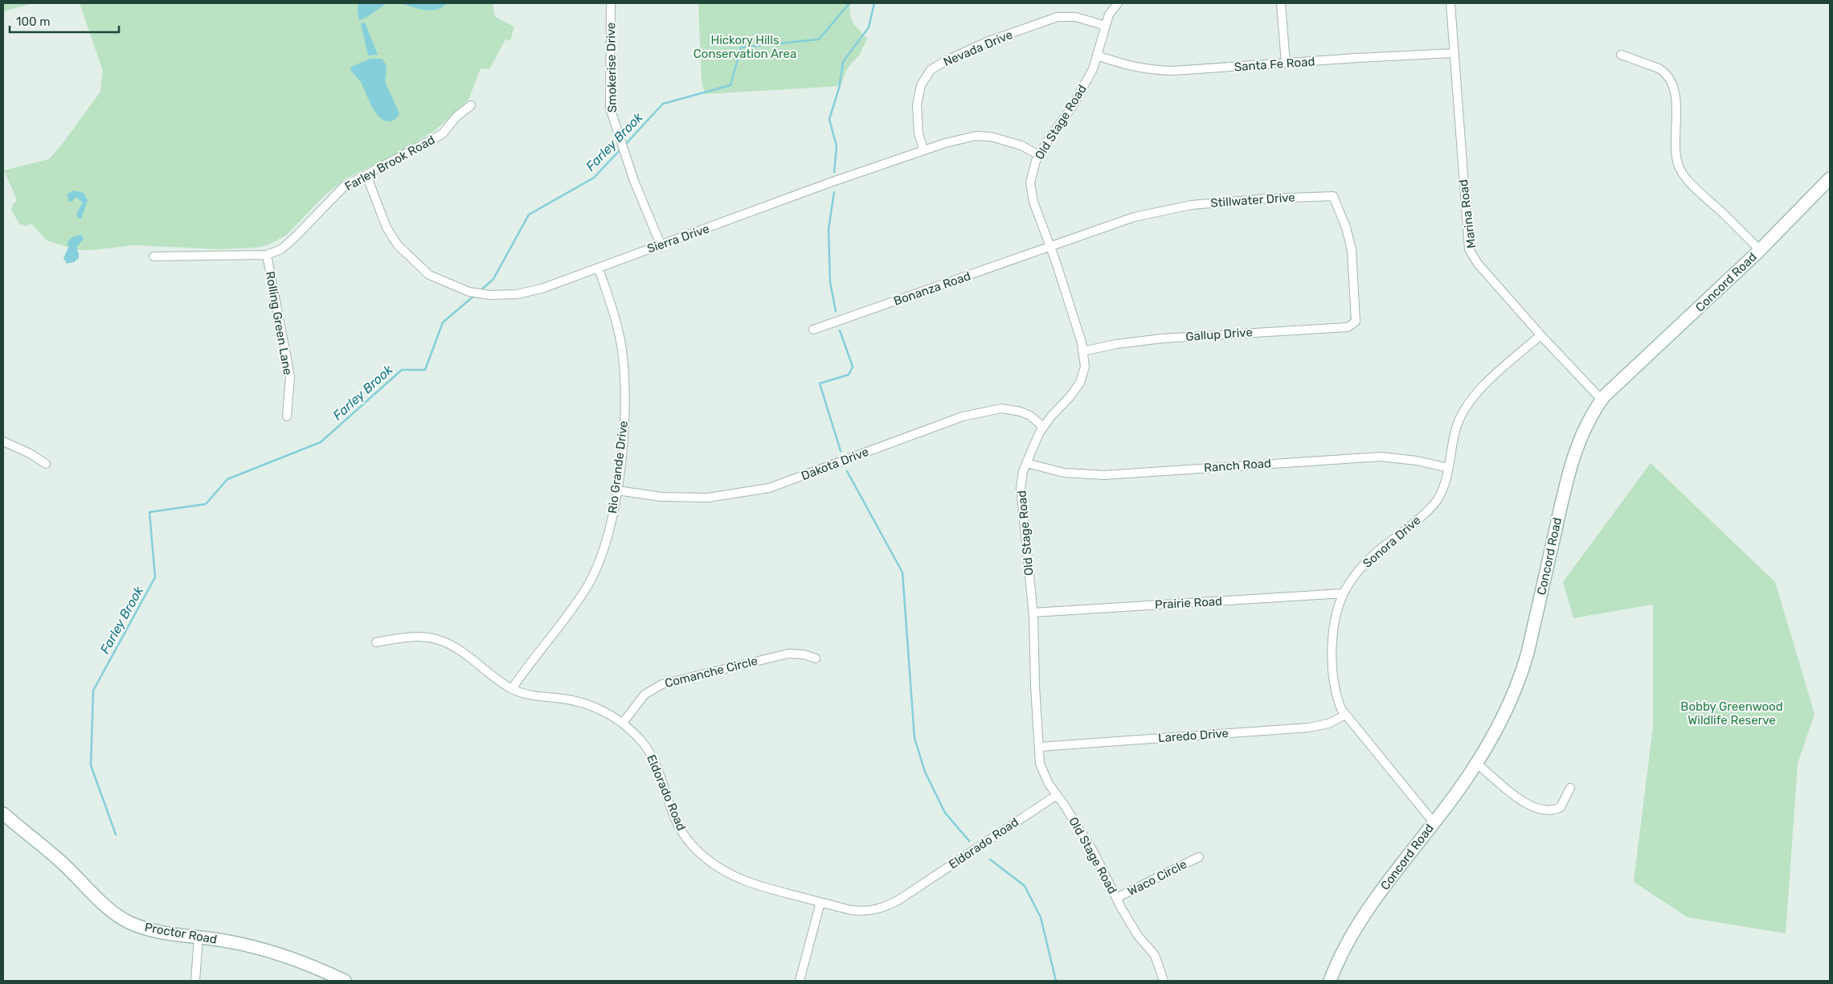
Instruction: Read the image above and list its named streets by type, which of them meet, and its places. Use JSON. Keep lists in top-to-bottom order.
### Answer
{
  "streets": {
    "main road": ["Concord Road", "Proctor Road"],
    "street": [
      "Nevada Drive",
      "Santa Fe Road",
      "Smokerise Drive",
      "Old Stage Road",
      "Farley Brook Road",
      "Stillwater Drive",
      "Marina Road",
      "Sierra Drive",
      "Bonanza Road",
      "Rolling Green Lane",
      "Gallup Drive",
      "Dakota Drive",
      "Ranch Road",
      "Rio Grande Drive",
      "Sonora Drive",
      "Prairie Road",
      "Comanche Circle",
      "Laredo Drive",
      "Eldorado Road",
      "Waco Circle"
    ]
  },
  "crossings": [
    ["Nevada Drive", "Old Stage Road"],
    ["Nevada Drive", "Sierra Drive"],
    ["Santa Fe Road", "Old Stage Road"],
    ["Santa Fe Road", "Marina Road"],
    ["Smokerise Drive", "Sierra Drive"],
    ["Old Stage Road", "Stillwater Drive"],
    ["Old Stage Road", "Sierra Drive"],
    ["Old Stage Road", "Bonanza Road"],
    ["Old Stage Road", "Gallup Drive"],
    ["Old Stage Road", "Dakota Drive"],
    ["Old Stage Road", "Ranch Road"],
    ["Old Stage Road", "Prairie Road"],
    ["Old Stage Road", "Laredo Drive"],
    ["Old Stage Road", "Eldorado Road"],
    ["Old Stage Road", "Waco Circle"],
    ["Farley Brook Road", "Sierra Drive"],
    ["Farley Brook Road", "Rolling Green Lane"],
    ["Stillwater Drive", "Bonanza Road"],
    ["Stillwater Drive", "Gallup Drive"],
    ["Marina Road", "Concord Road"],
    ["Marina Road", "Sonora Drive"],
    ["Sierra Drive", "Rio Grande Drive"],
    ["Concord Road", "Sonora Drive"],
    ["Dakota Drive", "Rio Grande Drive"],
    ["Ranch Road", "Sonora Drive"],
    ["Rio Grande Drive", "Eldorado Road"],
    ["Sonora Drive", "Prairie Road"],
    ["Sonora Drive", "Laredo Drive"],
    ["Comanche Circle", "Eldorado Road"]
  ],
  "water": ["Farley Brook"],
  "parks": ["Hickory Hills Conservation Area", "Bobby Greenwood Wildlife Reserve"],
  "scale_bar": "100 m"
}
